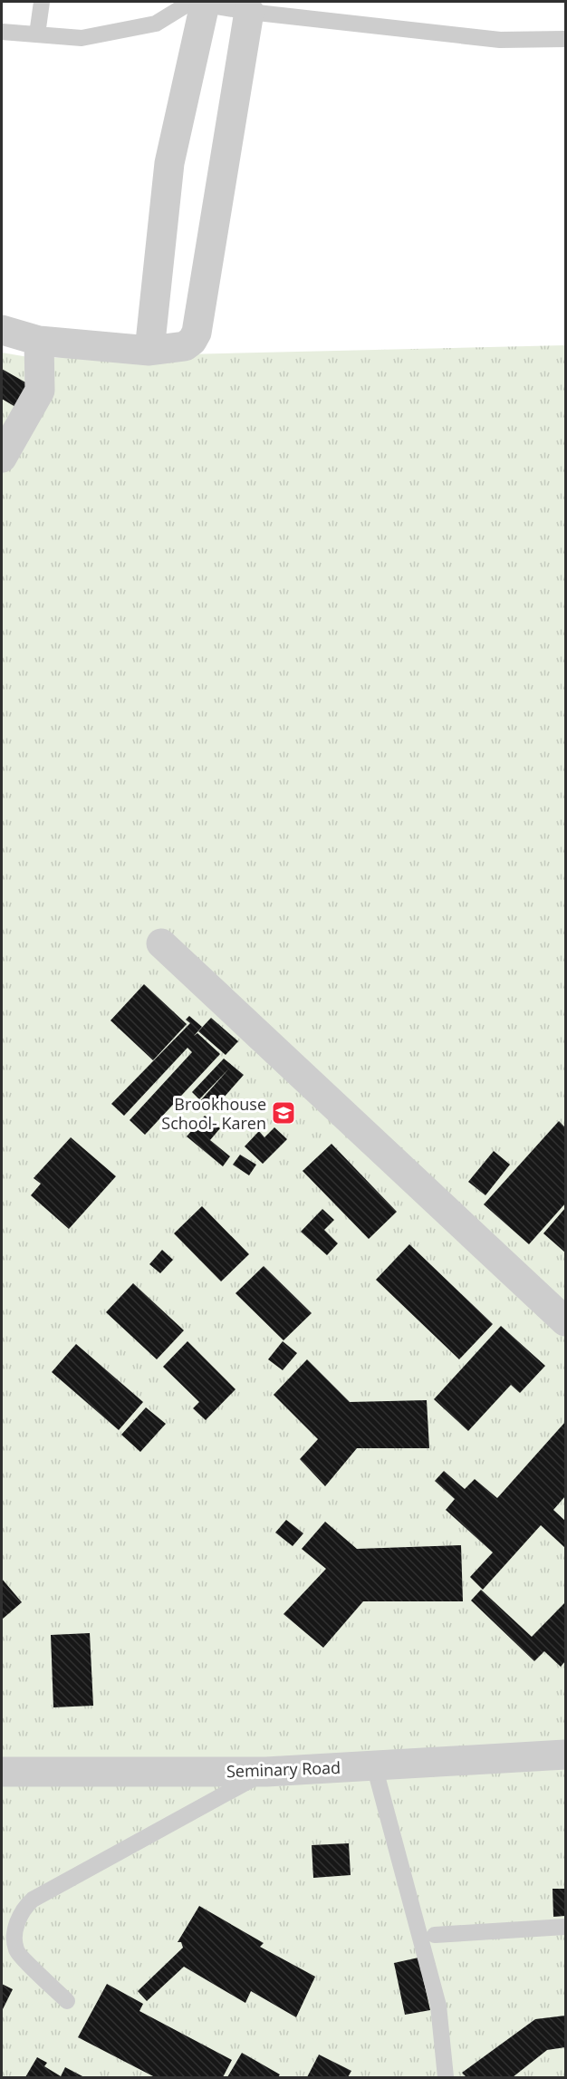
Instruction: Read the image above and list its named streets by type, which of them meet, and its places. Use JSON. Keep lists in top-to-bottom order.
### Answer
{
  "streets": {
    "street": ["Seminary Road"]
  },
  "places": {
    "school or university": ["Brookhouse School- Karen"]
  }
}
